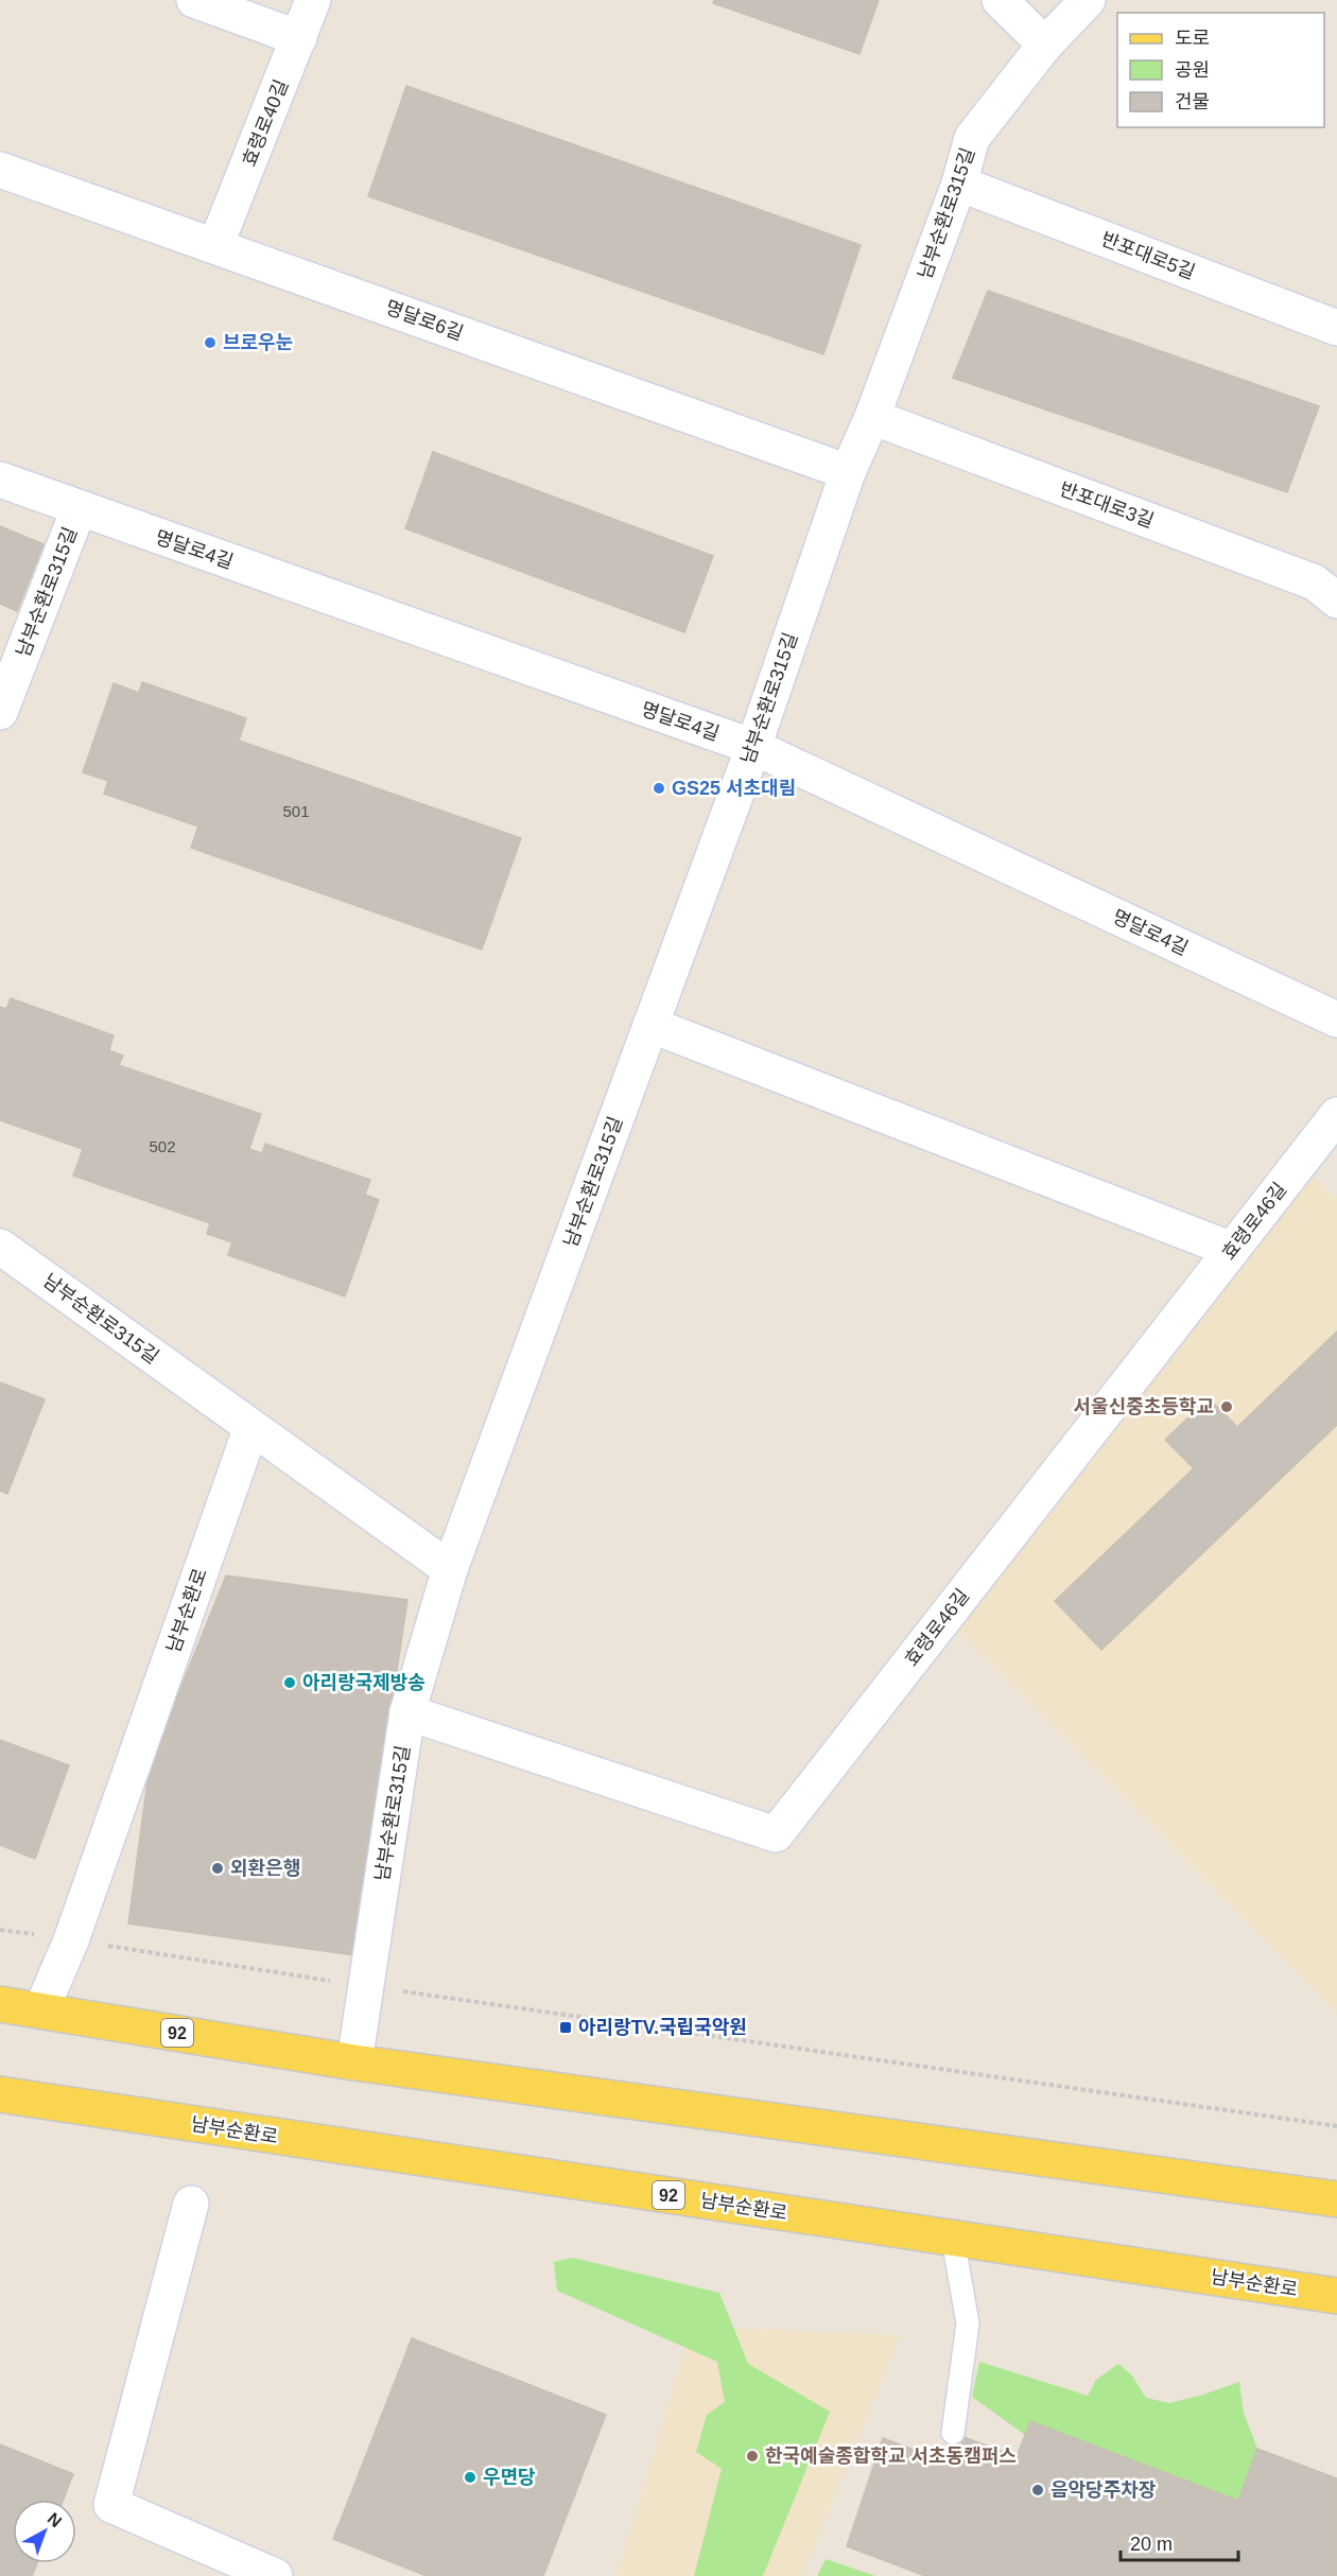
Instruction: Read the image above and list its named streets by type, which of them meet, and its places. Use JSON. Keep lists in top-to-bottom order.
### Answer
{
  "streets": {
    "main road": ["남부순환로", "92"],
    "street": [
      "효령로40길",
      "남부순환로315길",
      "반포대로5길",
      "명달로6길",
      "반포대로3길",
      "명달로4길",
      "효령로46길"
    ]
  },
  "crossings": [
    ["효령로40길", "명달로6길"],
    ["남부순환로315길", "반포대로5길"],
    ["남부순환로315길", "명달로6길"],
    ["남부순환로315길", "반포대로3길"],
    ["남부순환로315길", "명달로4길"],
    ["남부순환로315길", "효령로46길"],
    ["남부순환로315길", "남부순환로"],
    ["남부순환로315길", "92"],
    ["남부순환로", "92"]
  ],
  "places": {
    "other": [
      "브로우눈",
      "GS25 서초대림",
      "서울신중초등학교",
      "아리랑국제방송",
      "외환은행",
      "한국예술종합학교 서초동캠퍼스",
      "우면당",
      "음악당주차장"
    ],
    "transit": ["아리랑TV.국립국악원"]
  },
  "house_numbers": ["501", "502"],
  "legend": ["도로", "공원", "건물"],
  "scale_bar": "20 m",
  "north": "top right"
}
